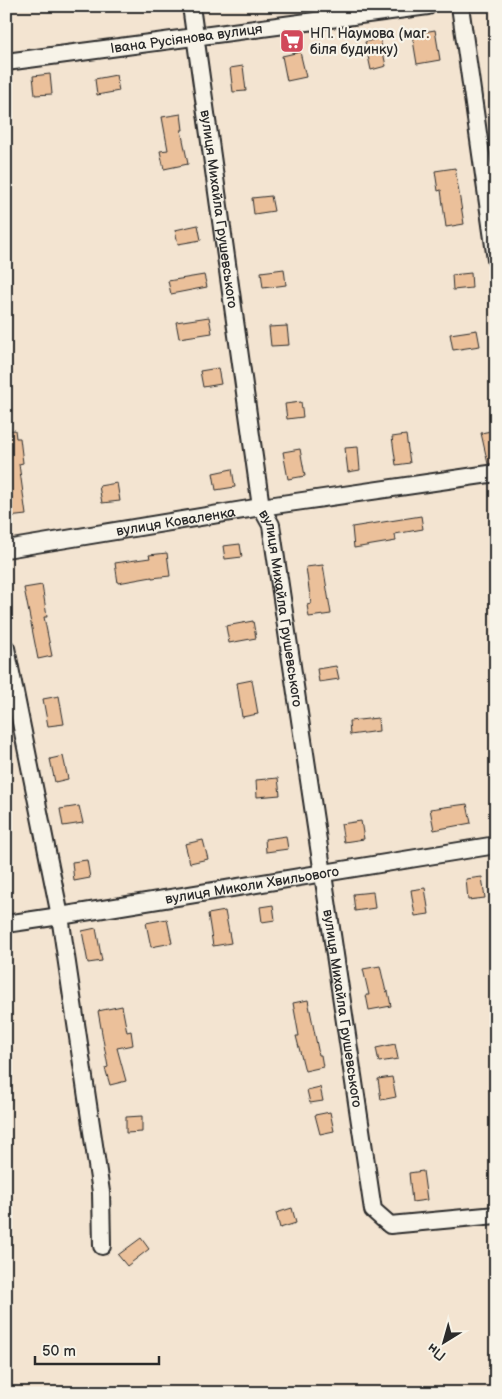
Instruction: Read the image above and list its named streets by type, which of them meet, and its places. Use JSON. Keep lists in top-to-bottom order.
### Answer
{
  "streets": {
    "street": [
      "Івана Русіянова вулиця",
      "вулиця Михайла Грушевського",
      "вулиця Коваленка",
      "вулиця Миколи Хвильового"
    ]
  },
  "crossings": [
    ["Івана Русіянова вулиця", "вулиця Михайла Грушевського"],
    ["вулиця Михайла Грушевського", "вулиця Коваленка"],
    ["вулиця Михайла Грушевського", "вулиця Миколи Хвильового"]
  ],
  "places": {
    "supermarket": ["НП. Наумова (маг. біля будинку)"]
  },
  "scale_bar": "50 m",
  "north": "bottom left"
}
